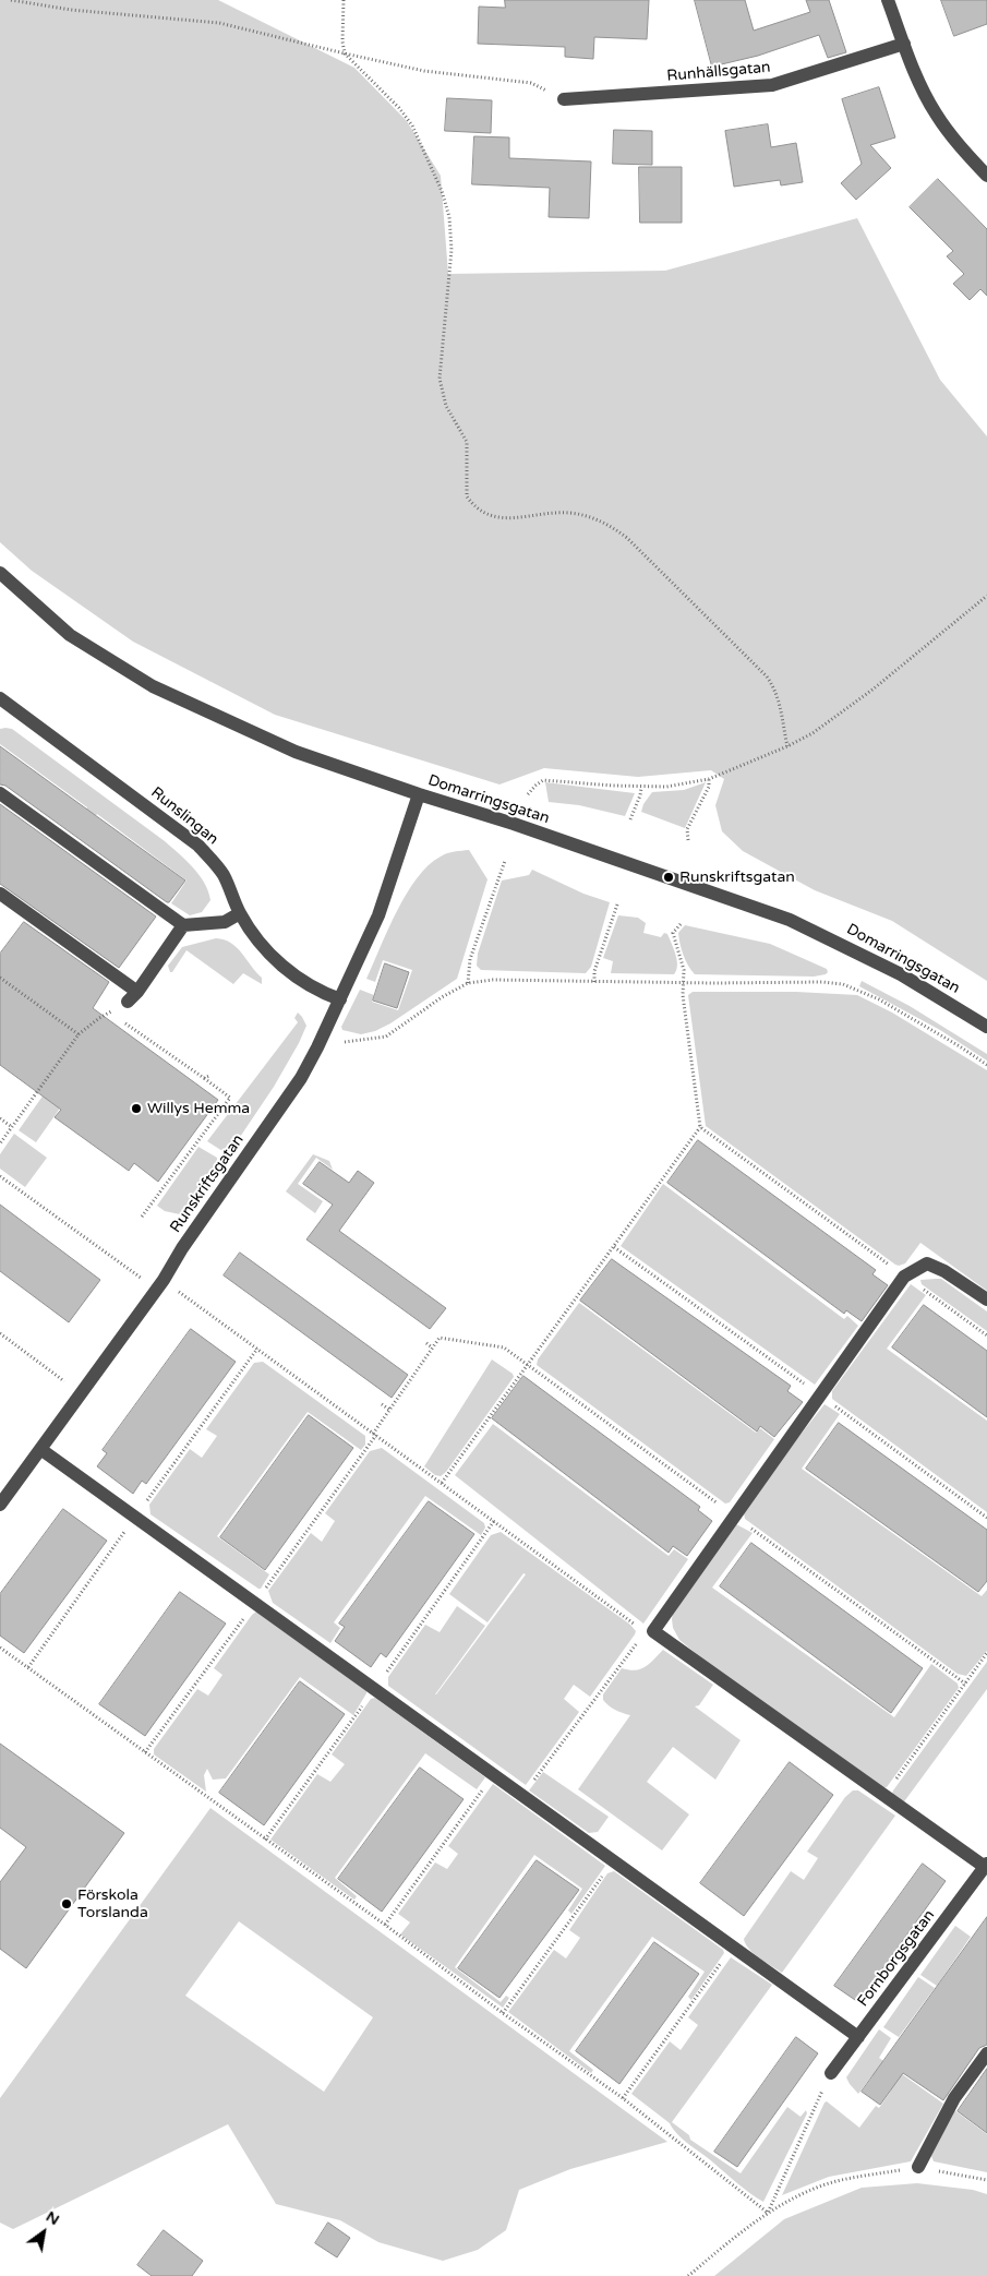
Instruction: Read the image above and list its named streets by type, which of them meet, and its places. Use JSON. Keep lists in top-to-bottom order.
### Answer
{
  "streets": {
    "street": [
      "Runhällsgatan",
      "Domarringsgatan",
      "Runslingan",
      "Runskriftsgatan",
      "Fornborgsgatan"
    ]
  },
  "crossings": [
    ["Domarringsgatan", "Runskriftsgatan"],
    ["Runslingan", "Runskriftsgatan"]
  ],
  "places": ["Runskriftsgatan", "Willys Hemma", "Förskola Torslanda"],
  "north": "top right"
}
